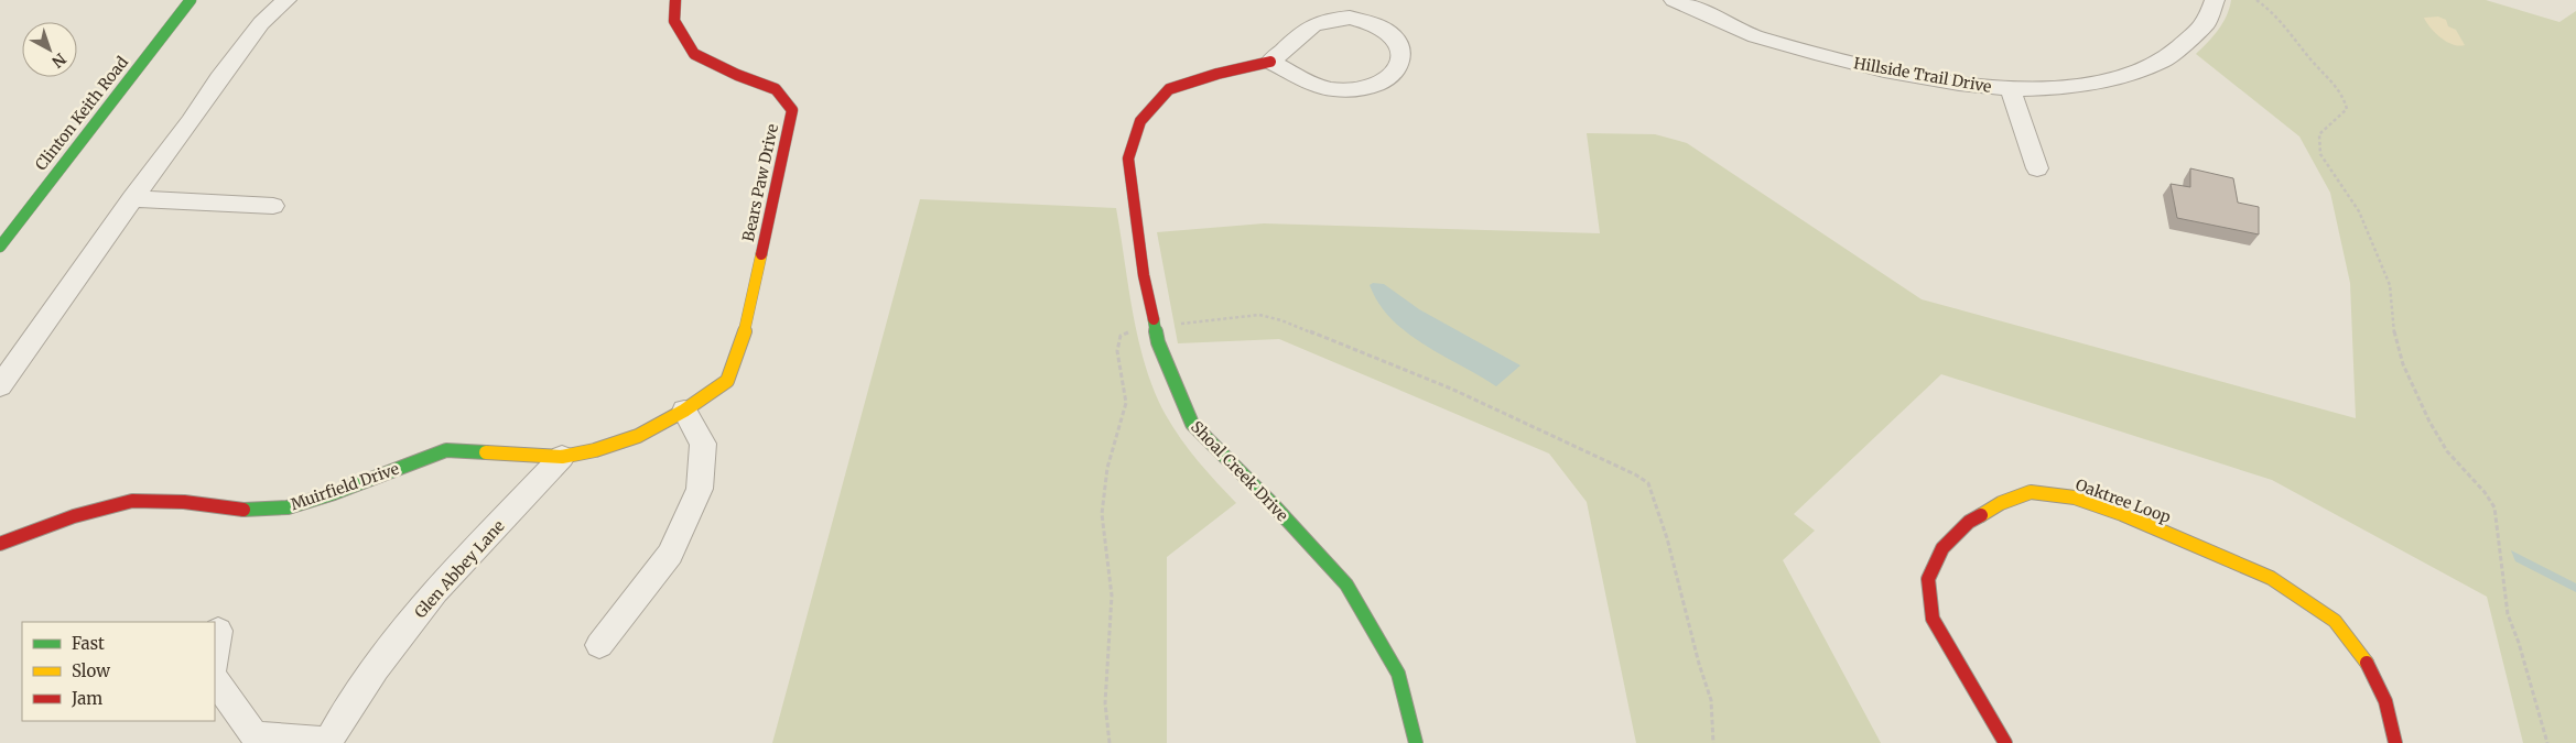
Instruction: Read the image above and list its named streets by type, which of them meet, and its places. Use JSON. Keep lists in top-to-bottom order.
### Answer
{
  "streets": {
    "street": [
      "Hillside Trail Drive",
      "Clinton Keith Road",
      "Bears Paw Drive",
      "Shoal Creek Drive",
      "Muirfield Drive",
      "Oaktree Loop",
      "Glen Abbey Lane"
    ]
  },
  "crossings": [
    ["Bears Paw Drive", "Muirfield Drive"],
    ["Muirfield Drive", "Glen Abbey Lane"]
  ],
  "legend": ["Fast", "Slow", "Jam"],
  "north": "bottom right"
}
